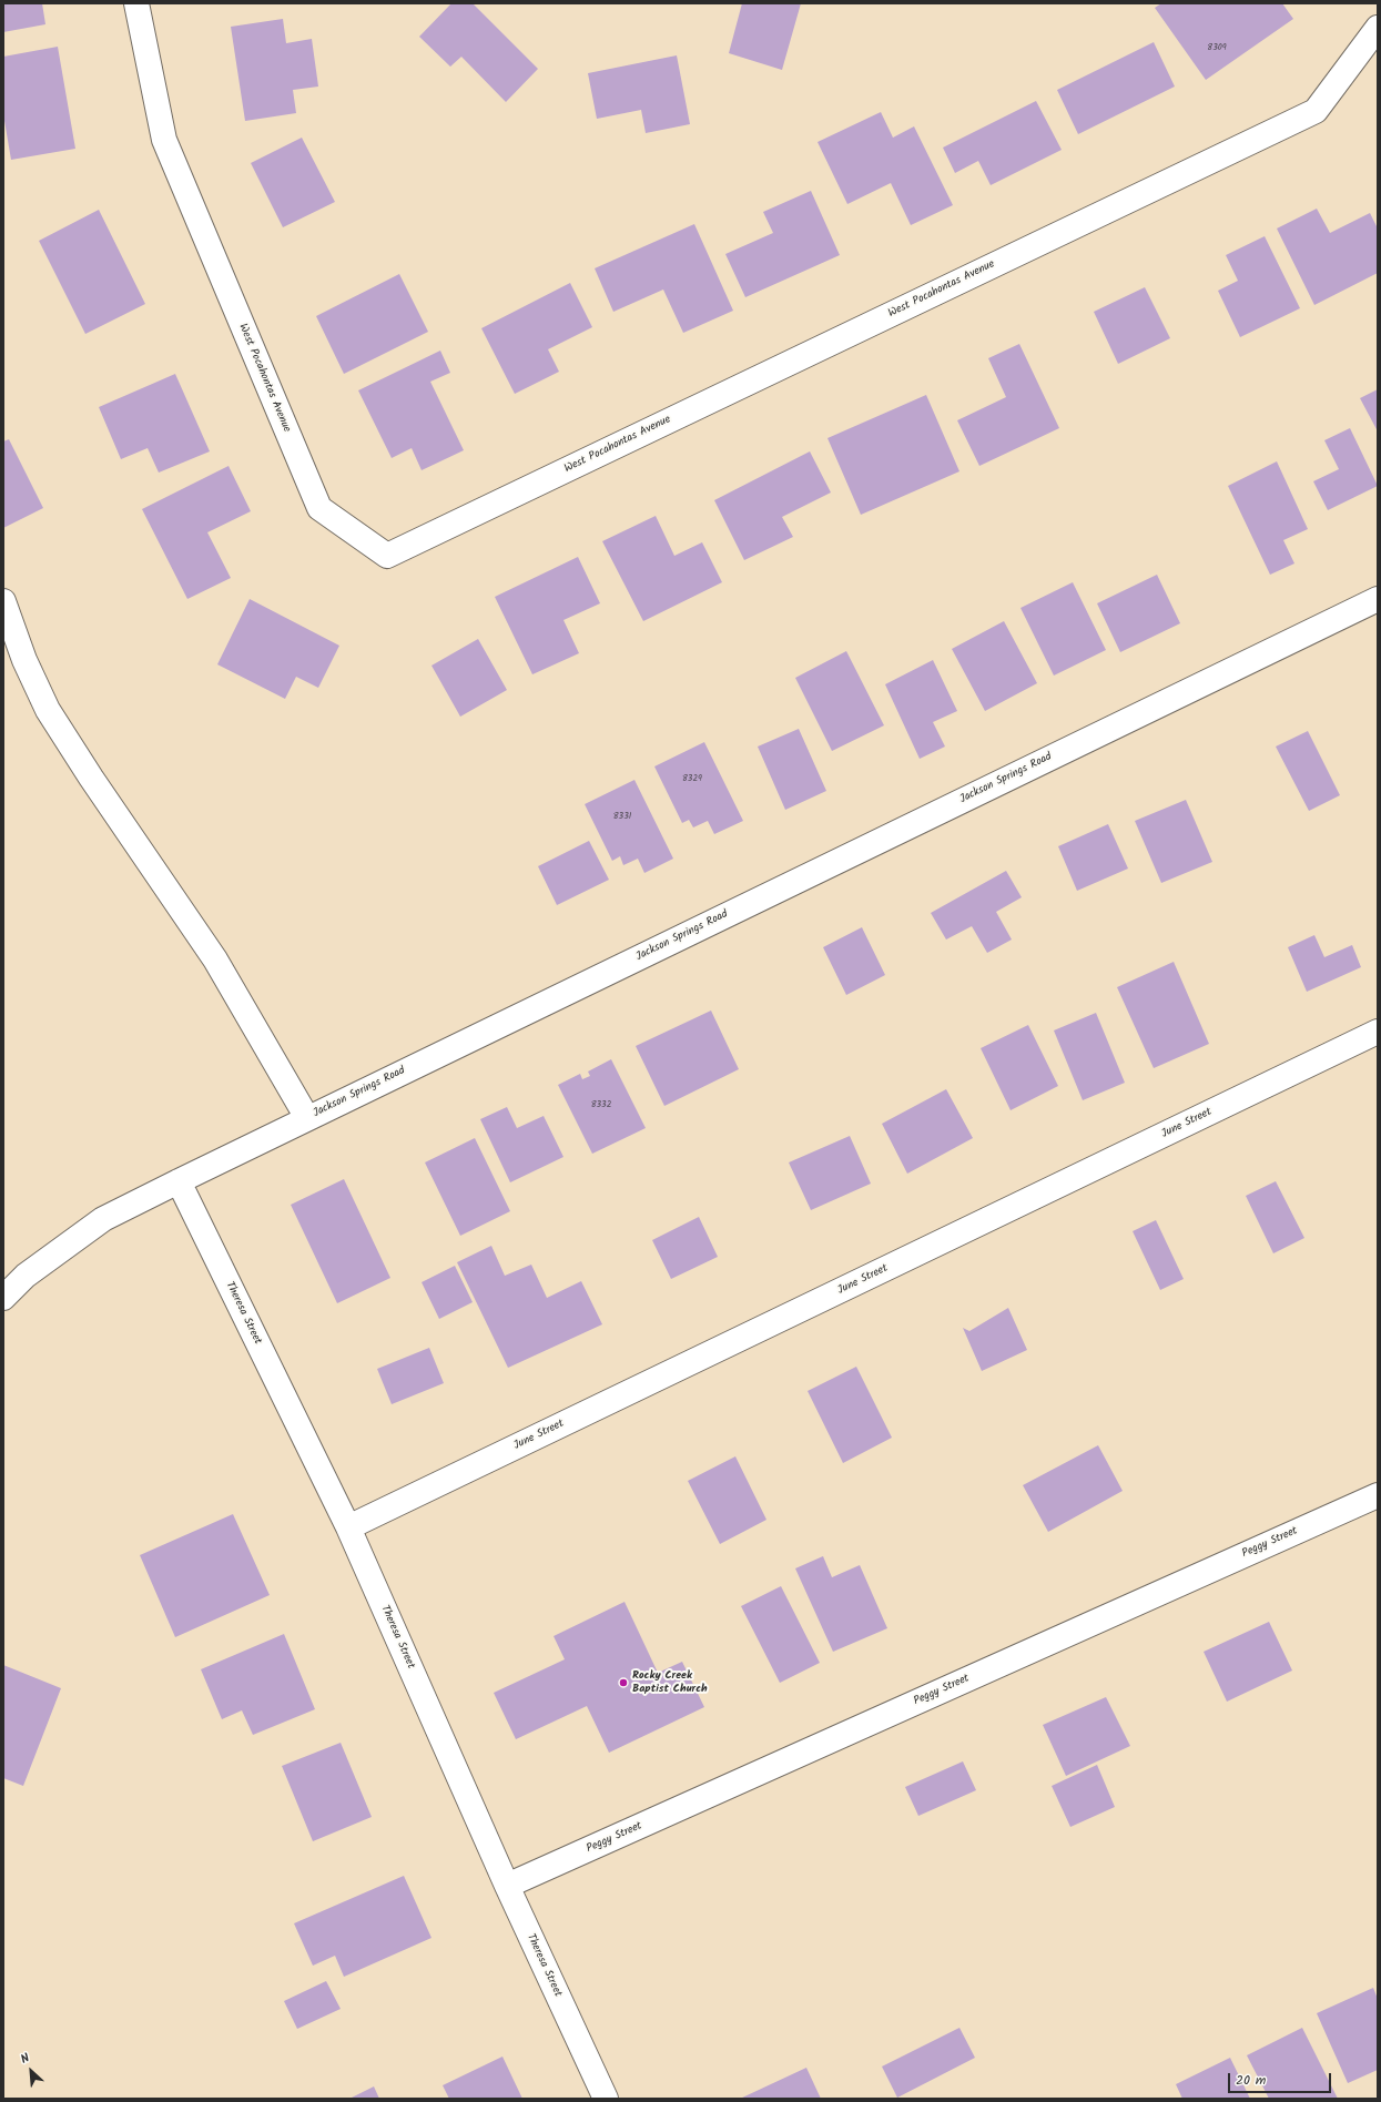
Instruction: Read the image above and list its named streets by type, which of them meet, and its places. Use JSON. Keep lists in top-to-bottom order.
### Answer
{
  "streets": {
    "street": [
      "West Pocahontas Avenue",
      "Jackson Springs Road",
      "June Street",
      "Theresa Street",
      "Peggy Street"
    ]
  },
  "crossings": [
    ["Jackson Springs Road", "Theresa Street"],
    ["June Street", "Theresa Street"],
    ["Theresa Street", "Peggy Street"]
  ],
  "places": ["Rocky Creek Baptist Church"],
  "house_numbers": [
    "8309",
    "8329",
    "8331",
    "8332"
  ],
  "scale_bar": "20 m",
  "north": "top left"
}
